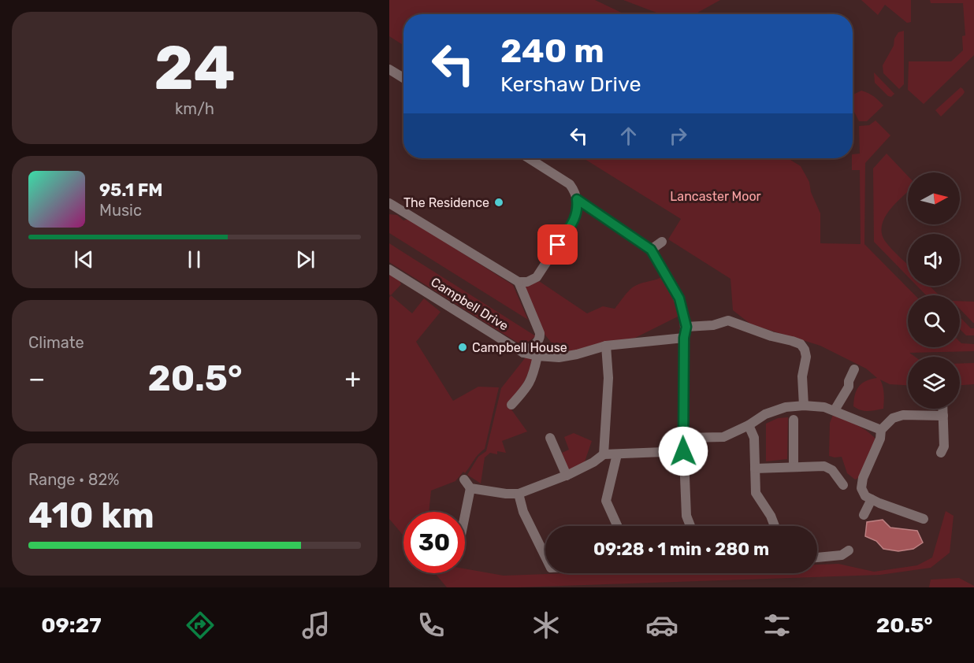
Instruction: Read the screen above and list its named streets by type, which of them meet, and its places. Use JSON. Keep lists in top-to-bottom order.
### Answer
{
  "streets": {
    "street": ["Campbell Drive"]
  },
  "parks": ["Lancaster Moor"],
  "places": ["The Residence", "Campbell House"],
  "north": "right",
  "page": {
    "tile": [
      ["24", "km/h"],
      "Climate",
      ["Range · 82%", "410 km"]
    ],
    "turn": ["240 m", "Kershaw Drive"],
    "song": ["95.1 FM", "Music"],
    "heat": ["−", "20.5°", "+"],
    "limit": "30",
    "trip": "09:28 · 1 min · 280 m",
    "tabs": ["09:27", "20.5°"]
  }
}
